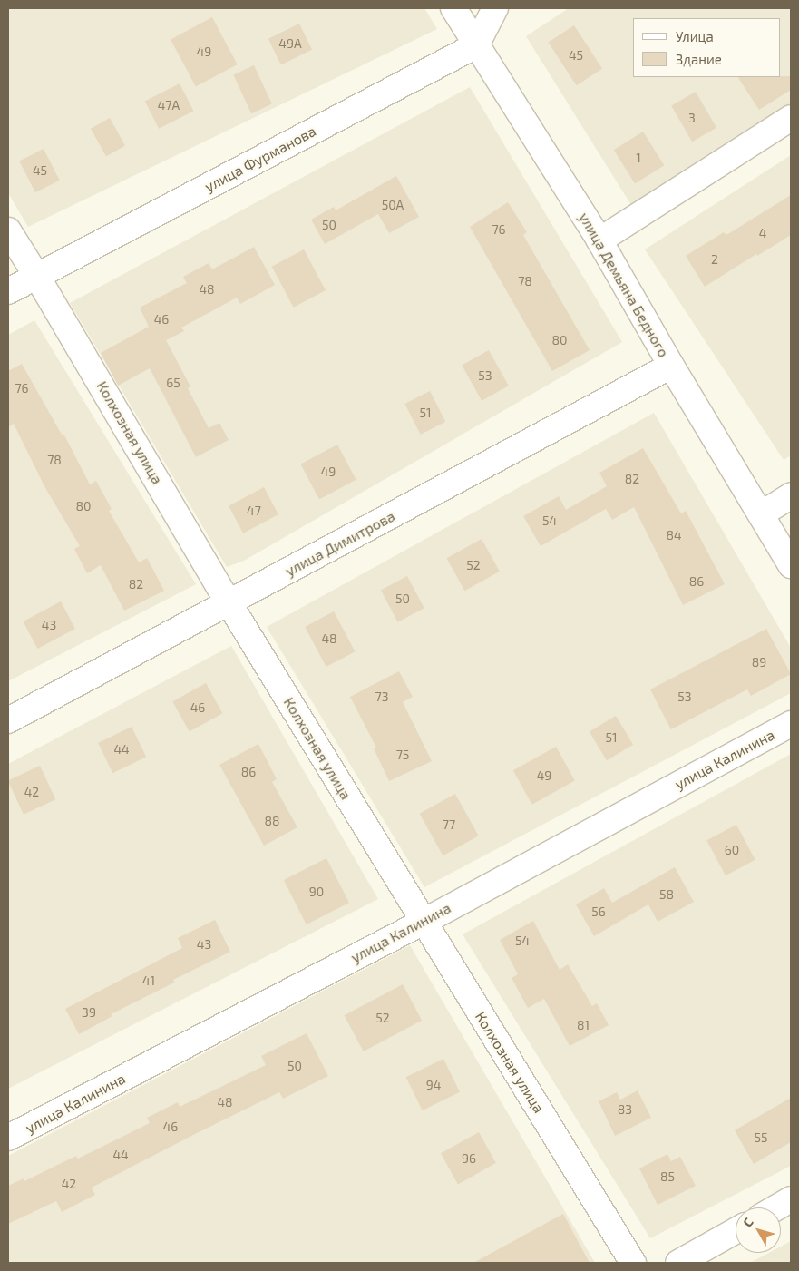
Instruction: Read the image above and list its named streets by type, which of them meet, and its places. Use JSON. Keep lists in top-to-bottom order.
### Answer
{
  "streets": {
    "street": [
      "улица Фурманова",
      "улица Демьяна Бедного",
      "Колхозная улица",
      "улица Димитрова",
      "улица Калинина"
    ]
  },
  "crossings": [
    ["улица Фурманова", "улица Демьяна Бедного"],
    ["улица Фурманова", "Колхозная улица"],
    ["улица Демьяна Бедного", "улица Димитрова"],
    ["Колхозная улица", "улица Димитрова"],
    ["Колхозная улица", "улица Калинина"]
  ],
  "house_numbers": [
    "49А",
    "49",
    "45",
    "47А",
    "3",
    "1",
    "45",
    "50А",
    "50",
    "76",
    "4",
    "2",
    "78",
    "48",
    "46",
    "80",
    "53",
    "65",
    "76",
    "51",
    "78",
    "49",
    "82",
    "80",
    "47",
    "54",
    "84",
    "52",
    "86",
    "82",
    "50",
    "43",
    "48",
    "89",
    "73",
    "53",
    "46",
    "51",
    "44",
    "75",
    "86",
    "49",
    "42",
    "88",
    "77",
    "60",
    "90",
    "58",
    "56",
    "54",
    "43",
    "41",
    "39",
    "52",
    "81",
    "50",
    "94",
    "48",
    "83",
    "46",
    "55",
    "44",
    "96",
    "85",
    "42"
  ],
  "legend": ["Улица", "Здание"],
  "north": "top left"
}
